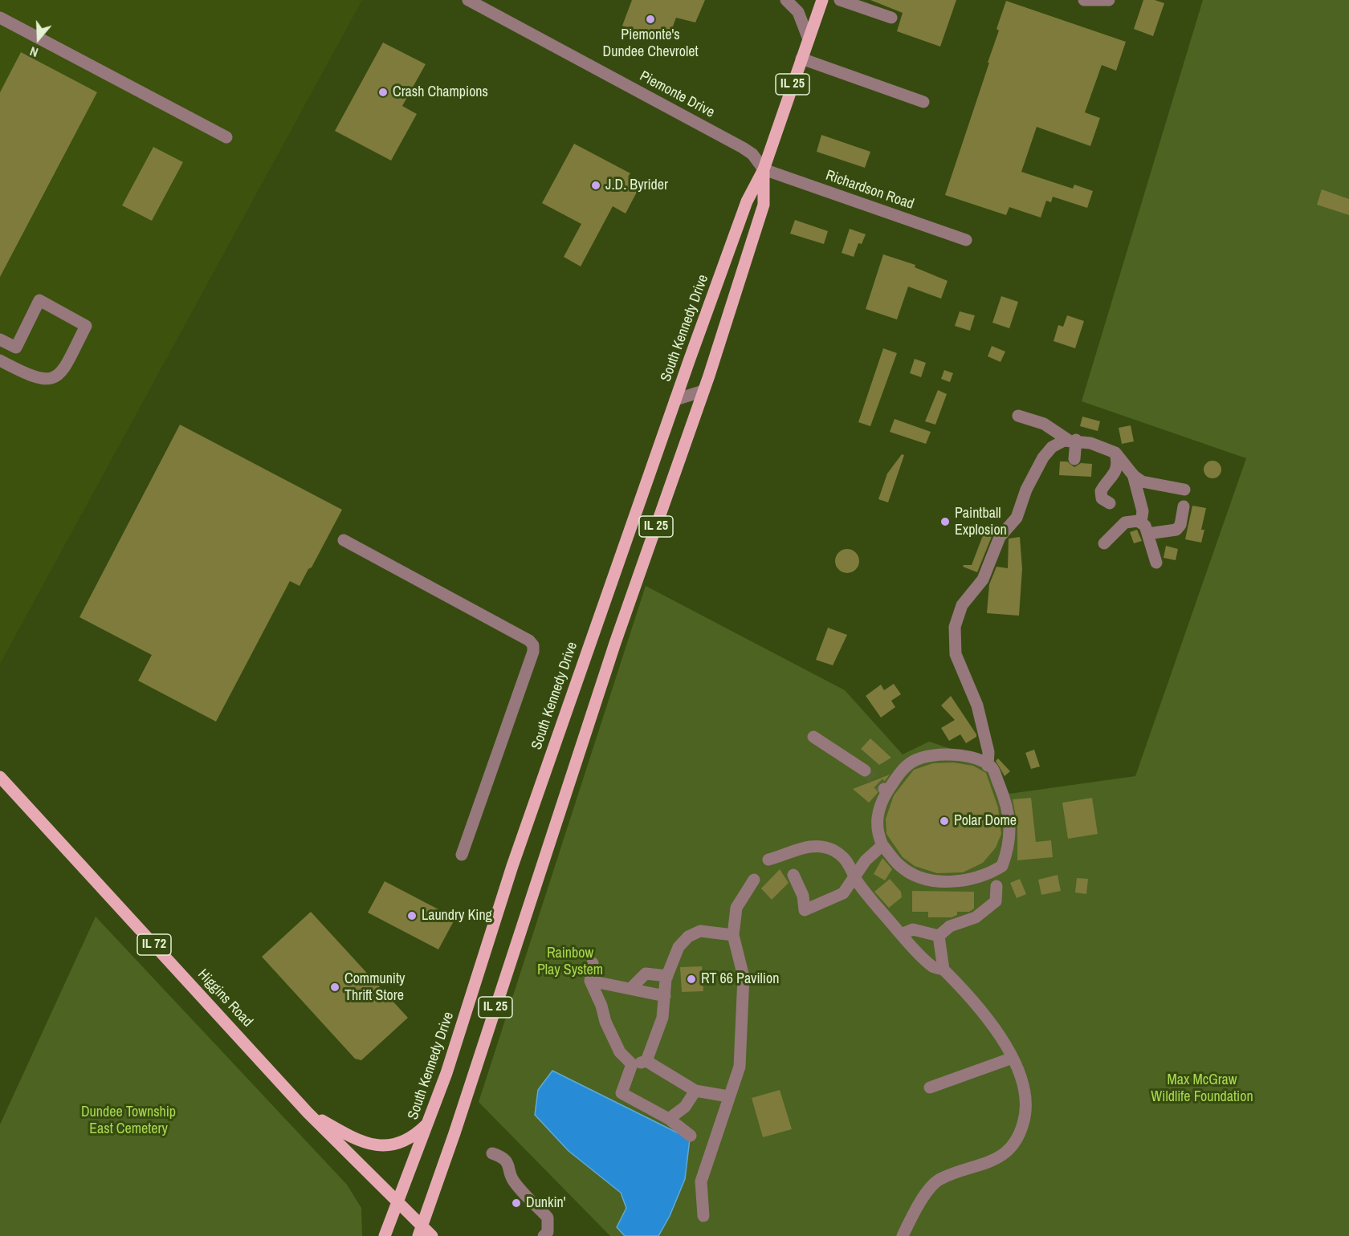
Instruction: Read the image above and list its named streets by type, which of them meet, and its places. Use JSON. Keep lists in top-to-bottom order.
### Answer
{
  "streets": {
    "main road": [
      "IL 25",
      "South Kennedy Drive",
      "IL 72",
      "Higgins Road"
    ],
    "street": ["Piemonte Drive", "Richardson Road"]
  },
  "crossings": [
    ["Piemonte Drive", "Richardson Road"],
    ["Piemonte Drive", "South Kennedy Drive"],
    ["Richardson Road", "South Kennedy Drive"],
    ["South Kennedy Drive", "Higgins Road"]
  ],
  "parks": ["Rainbow Play System", "Max McGraw Wildlife Foundation", "Dundee Township East Cemetery"],
  "places": [
    "Piemonte's Dundee Chevrolet",
    "Crash Champions",
    "J.D. Byrider",
    "Paintball Explosion",
    "Polar Dome",
    "Laundry King",
    "RT 66 Pavilion",
    "Community Thrift Store",
    "Dunkin'"
  ],
  "north": "bottom"
}
